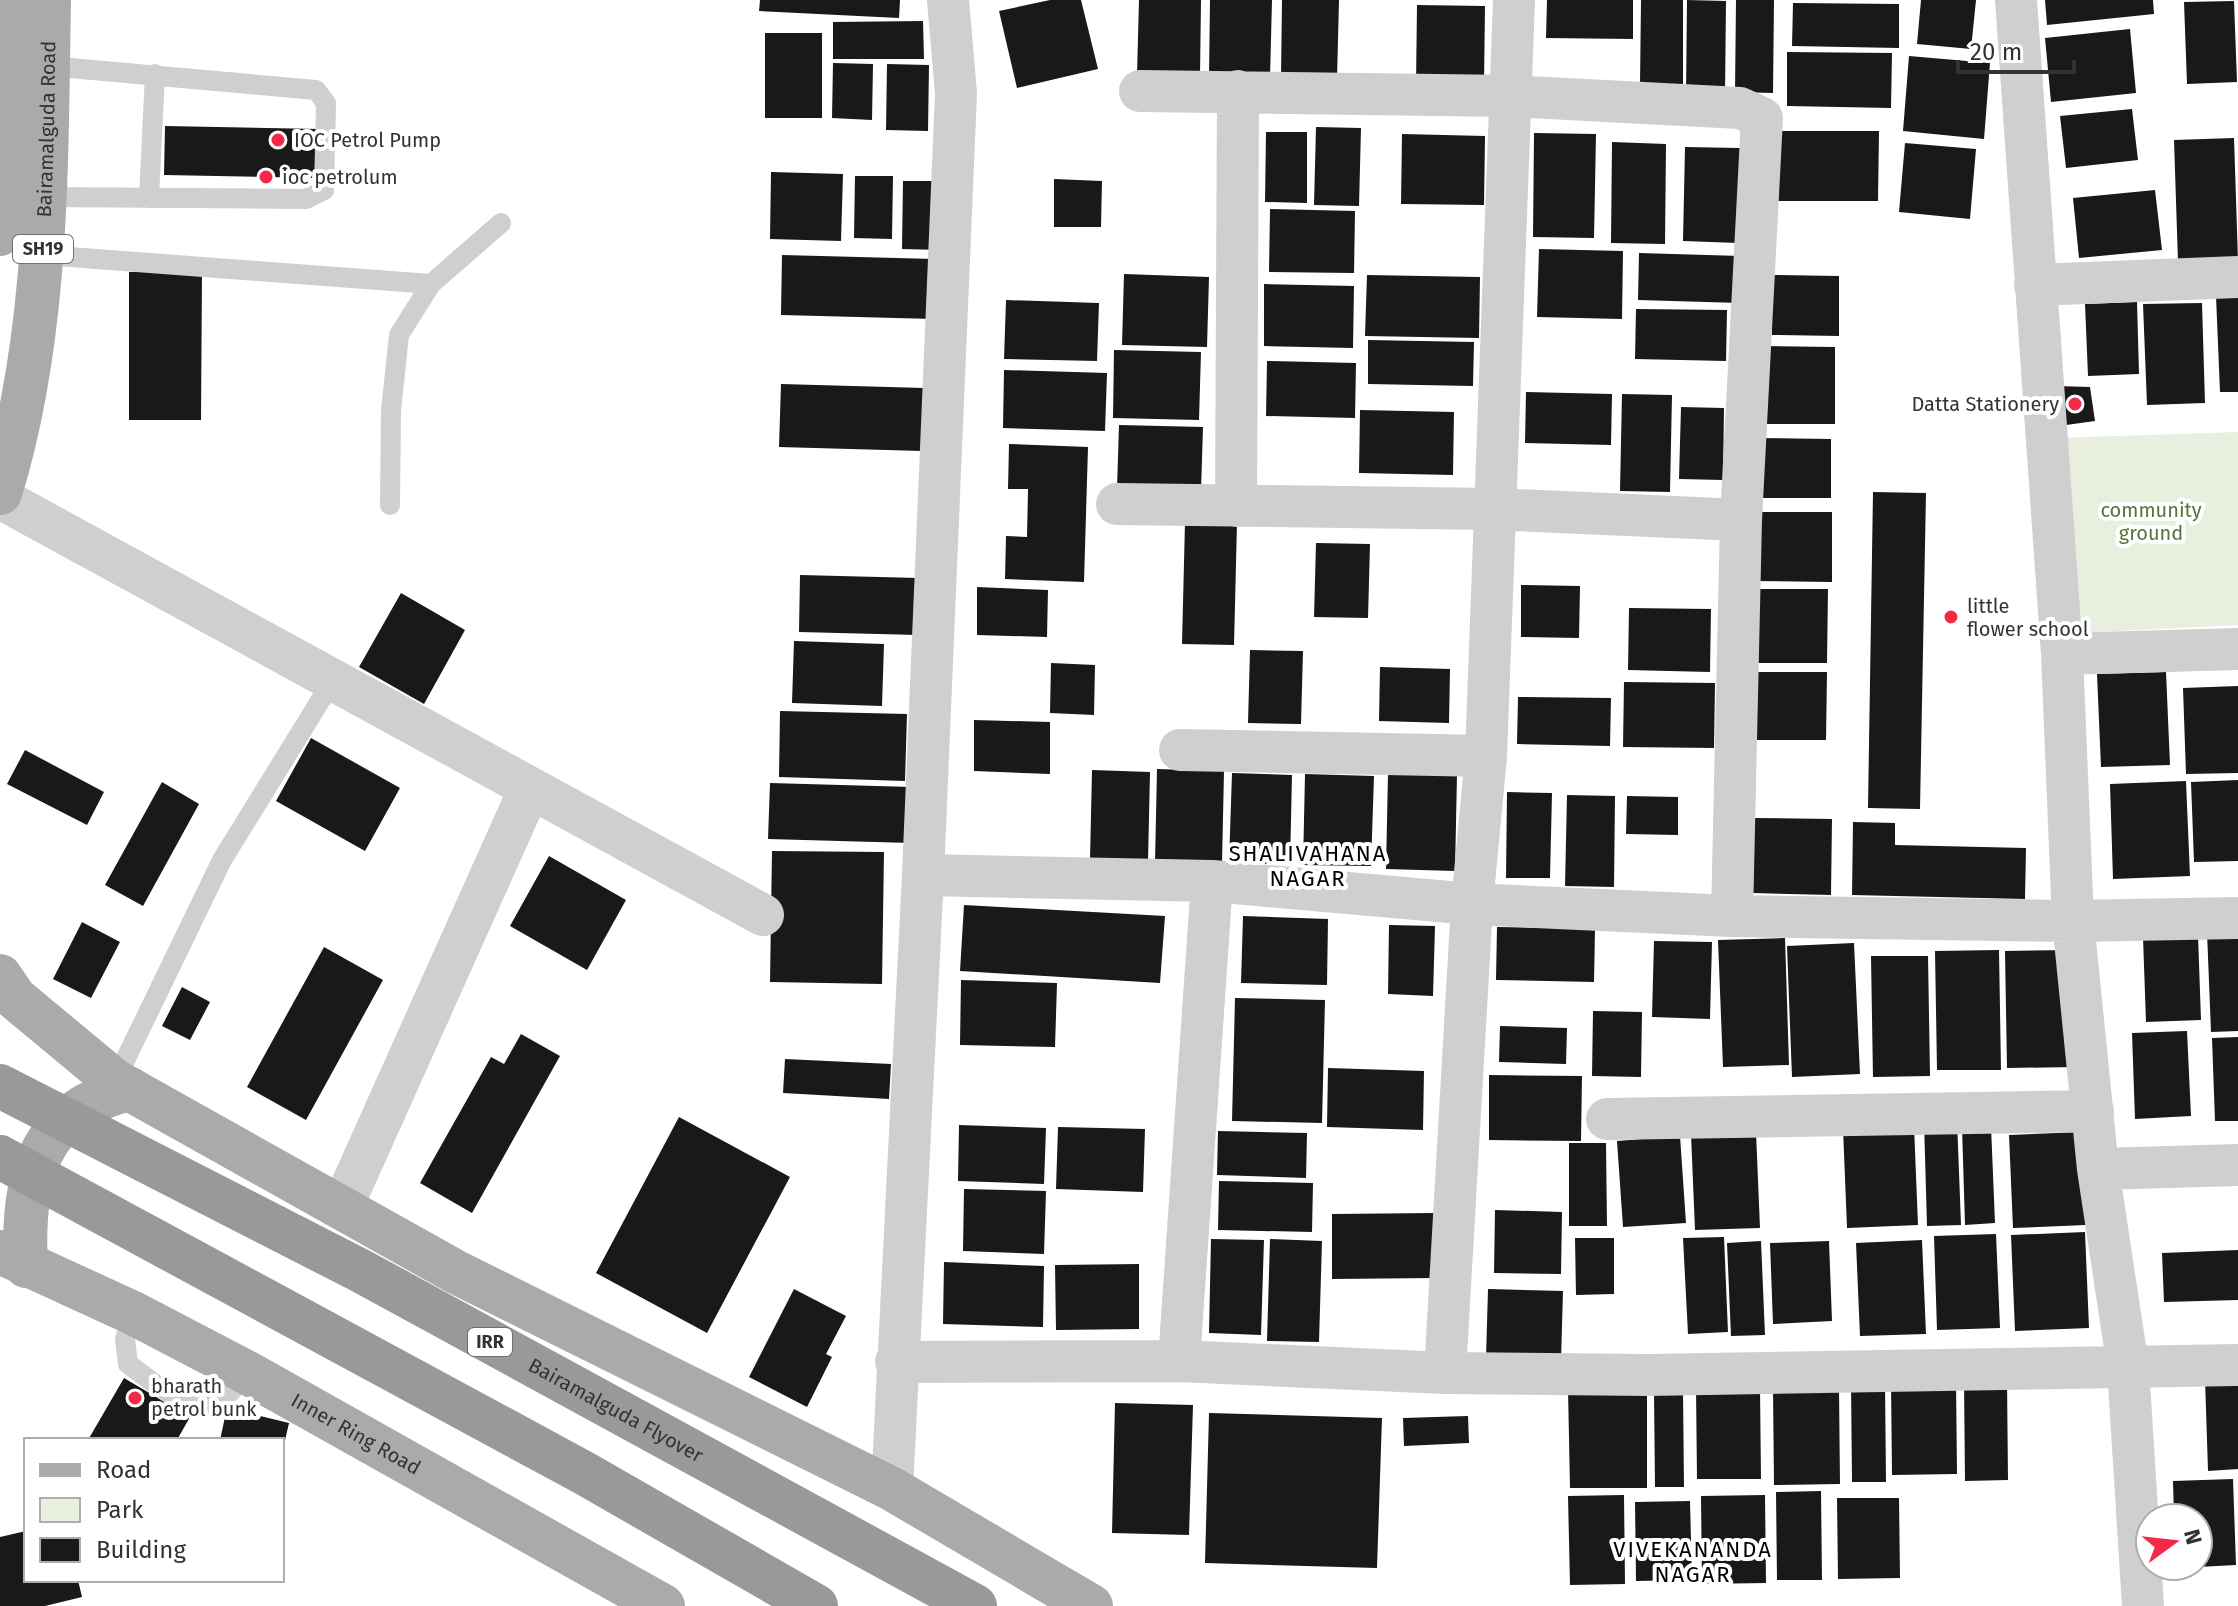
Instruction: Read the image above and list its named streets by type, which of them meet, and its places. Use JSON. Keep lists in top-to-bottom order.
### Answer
{
  "streets": {
    "highway": ["IRR", "Bairamalguda Flyover"],
    "main road": ["Bairamalguda Road", "SH19", "Inner Ring Road"]
  },
  "districts": ["SHALIVAHANA NAGAR", "VIVEKANANDA NAGAR"],
  "parks": ["community ground"],
  "places": [
    "IOC Petrol Pump",
    "ioc petrolum",
    "Datta Stationery",
    "little flower school",
    "bharath petrol bunk"
  ],
  "legend": ["Road", "Park", "Building"],
  "scale_bar": "20 m",
  "north": "right"
}
